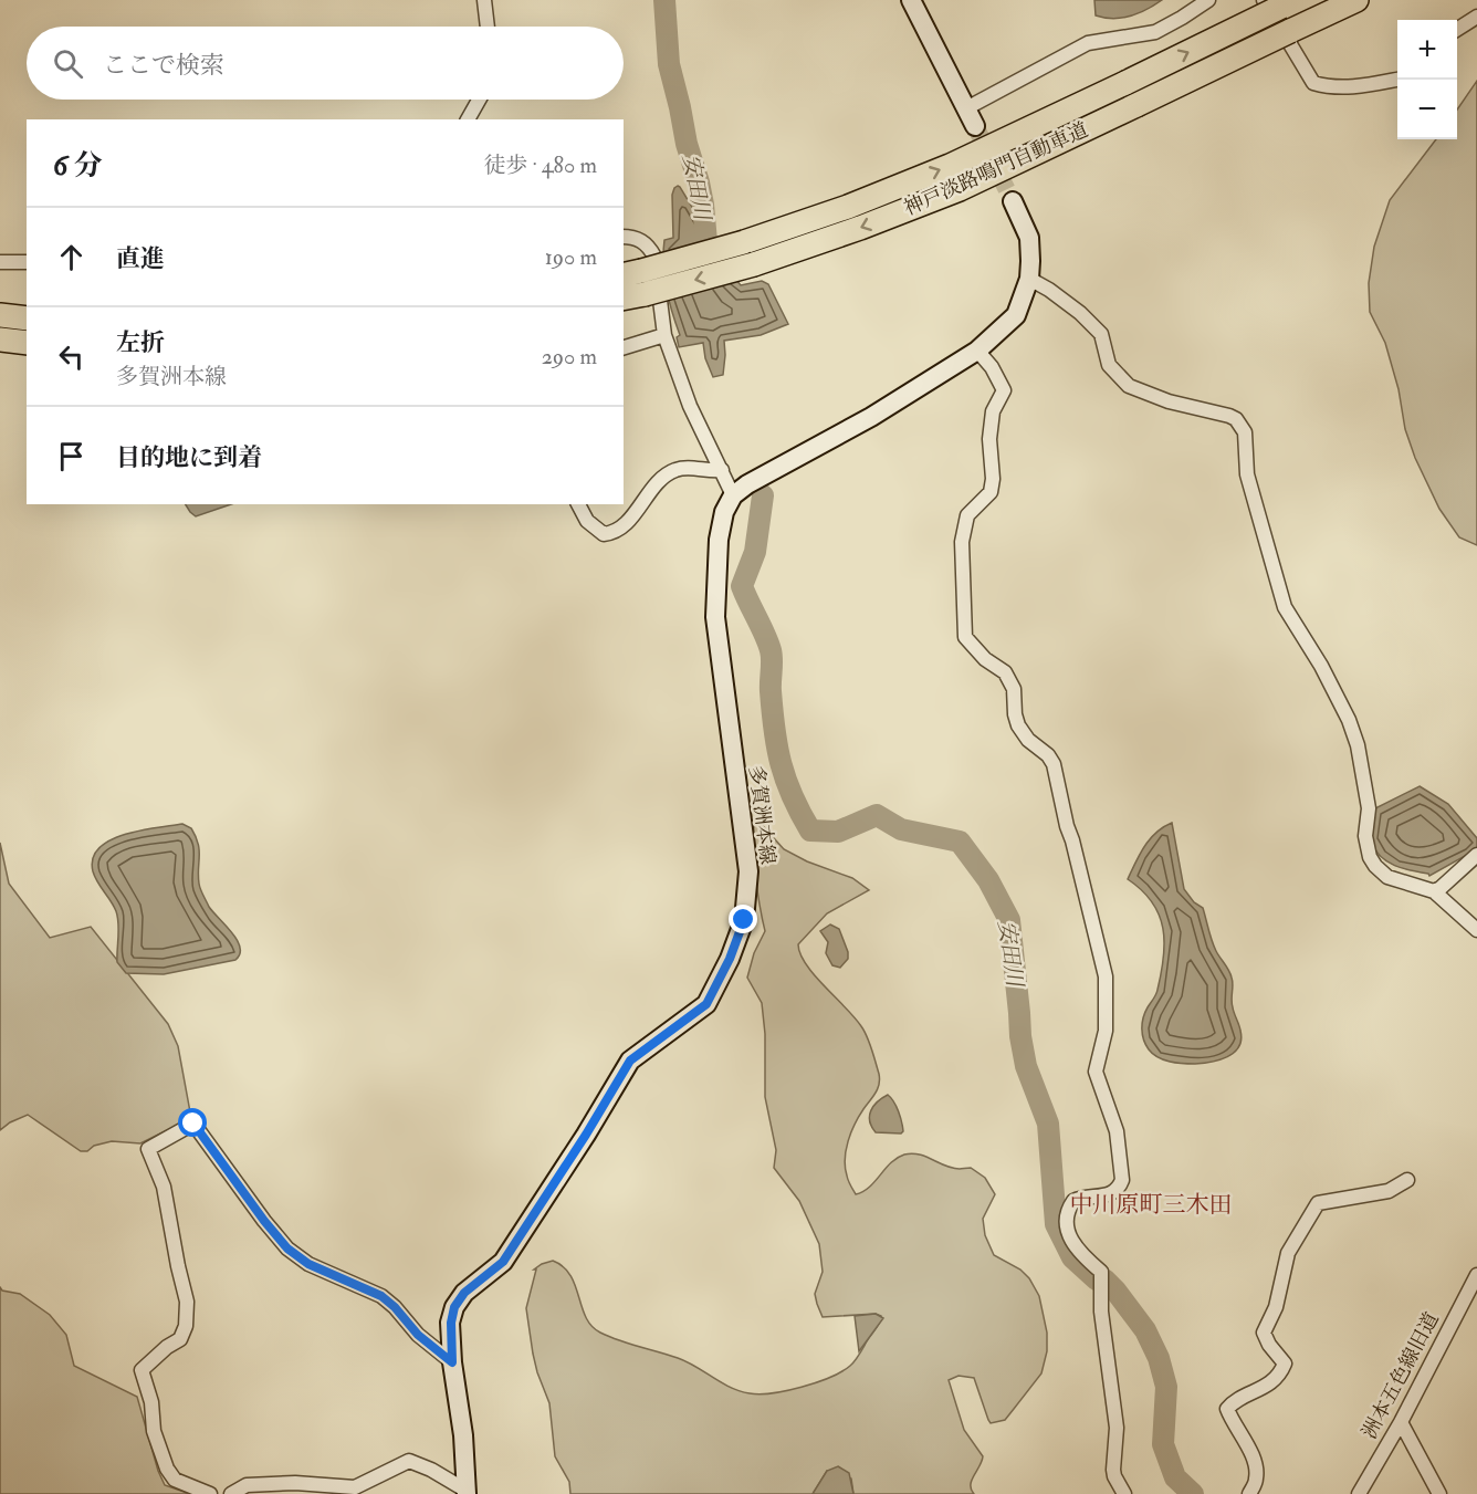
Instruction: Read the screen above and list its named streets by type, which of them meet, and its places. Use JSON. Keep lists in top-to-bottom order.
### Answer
{
  "streets": {
    "highway": ["神戸淡路鳴門自動車道"],
    "main road": ["多賀洲本線"],
    "street": ["洲本五色線旧道"]
  },
  "districts": ["中川原町三木田"],
  "water": ["安田川"],
  "page": {
    "map_buttons": ["+", "−"],
    "search": "ここで検索",
    "heading": ["6 分", "徒歩 · 480 m"],
    "list": [
      ["直進", "190 m"],
      ["左折", "多賀洲本線", "290 m"],
      "目的地に到着"
    ]
  }
}
